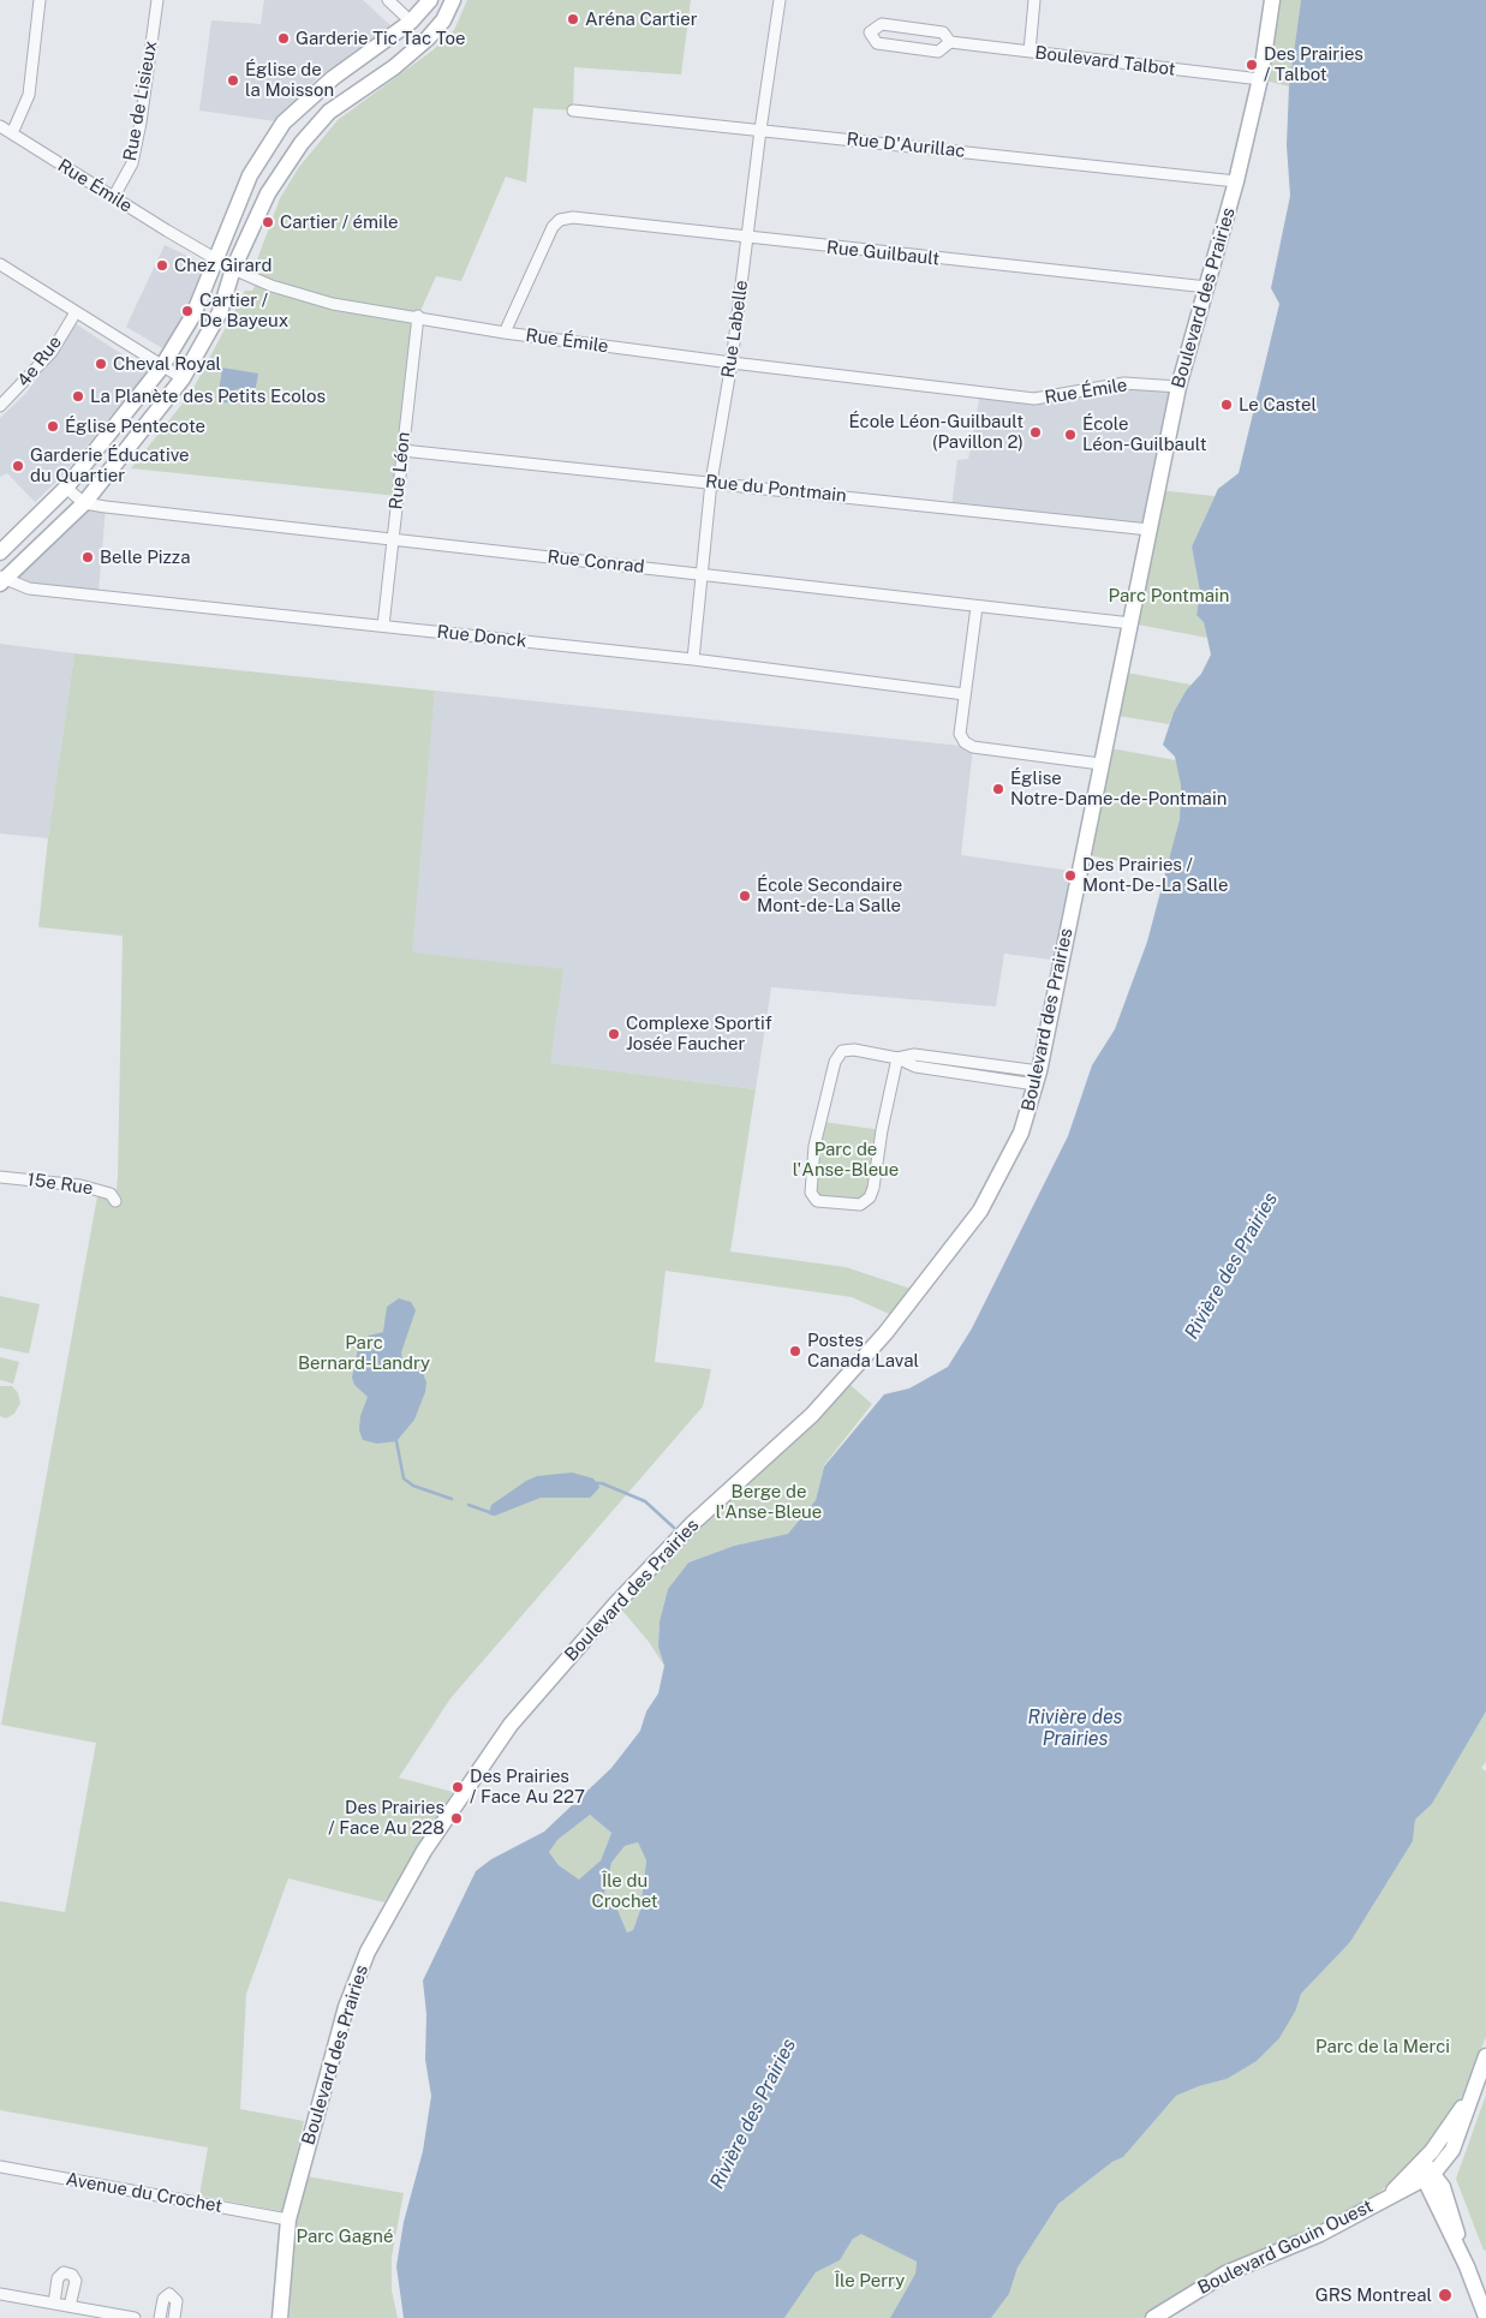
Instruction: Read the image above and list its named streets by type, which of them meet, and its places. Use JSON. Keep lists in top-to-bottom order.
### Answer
{
  "streets": {
    "street": [
      "Boulevard Talbot",
      "Rue de Lisieux",
      "Rue D'Aurillac",
      "Rue Émile",
      "Rue Guilbault",
      "Boulevard des Prairies",
      "Rue Labelle",
      "4e Rue",
      "Rue Léon",
      "Rue du Pontmain",
      "Rue Conrad",
      "Rue Donck",
      "15e Rue",
      "Avenue du Crochet",
      "Boulevard Gouin Ouest"
    ]
  },
  "crossings": [
    ["Boulevard Talbot", "Boulevard des Prairies"],
    ["Rue de Lisieux", "Rue Émile"],
    ["Rue D'Aurillac", "Boulevard des Prairies"],
    ["Rue D'Aurillac", "Rue Labelle"],
    ["Rue Émile", "Rue Guilbault"],
    ["Rue Émile", "Boulevard des Prairies"],
    ["Rue Émile", "Rue Labelle"],
    ["Rue Émile", "Rue Léon"],
    ["Rue Guilbault", "Boulevard des Prairies"],
    ["Rue Guilbault", "Rue Labelle"],
    ["Boulevard des Prairies", "Rue du Pontmain"],
    ["Boulevard des Prairies", "Rue Conrad"],
    ["Boulevard des Prairies", "Avenue du Crochet"],
    ["Rue Labelle", "Rue du Pontmain"],
    ["Rue Labelle", "Rue Conrad"],
    ["Rue Labelle", "Rue Donck"],
    ["Rue Léon", "Rue du Pontmain"],
    ["Rue Léon", "Rue Conrad"],
    ["Rue Léon", "Rue Donck"]
  ],
  "water": ["Rivière des Prairies"],
  "parks": [
    "Parc Pontmain",
    "Parc de l'Anse-Bleue",
    "Parc Bernard-Landry",
    "Berge de l'Anse-Bleue",
    "Île du Crochet",
    "Parc de la Merci",
    "Parc Gagné",
    "Île Perry"
  ],
  "places": [
    "Aréna Cartier",
    "Garderie Tic Tac Toe",
    "Des Prairies / Talbot",
    "Église de la Moisson",
    "Cartier / émile",
    "Chez Girard",
    "Cartier / De Bayeux",
    "Cheval Royal",
    "La Planète des Petits Ecolos",
    "Le Castel",
    "Église Pentecote",
    "École Léon-Guilbault (Pavillon 2)",
    "École Léon-Guilbault",
    "Garderie Éducative du Quartier",
    "Belle Pizza",
    "Église Notre-Dame-de-Pontmain",
    "Des Prairies / Mont-De-La Salle",
    "École Secondaire Mont-de-La Salle",
    "Complexe Sportif Josée Faucher",
    "Postes Canada Laval",
    "Des Prairies / Face Au 227",
    "Des Prairies / Face Au 228",
    "GRS Montreal"
  ]
}
